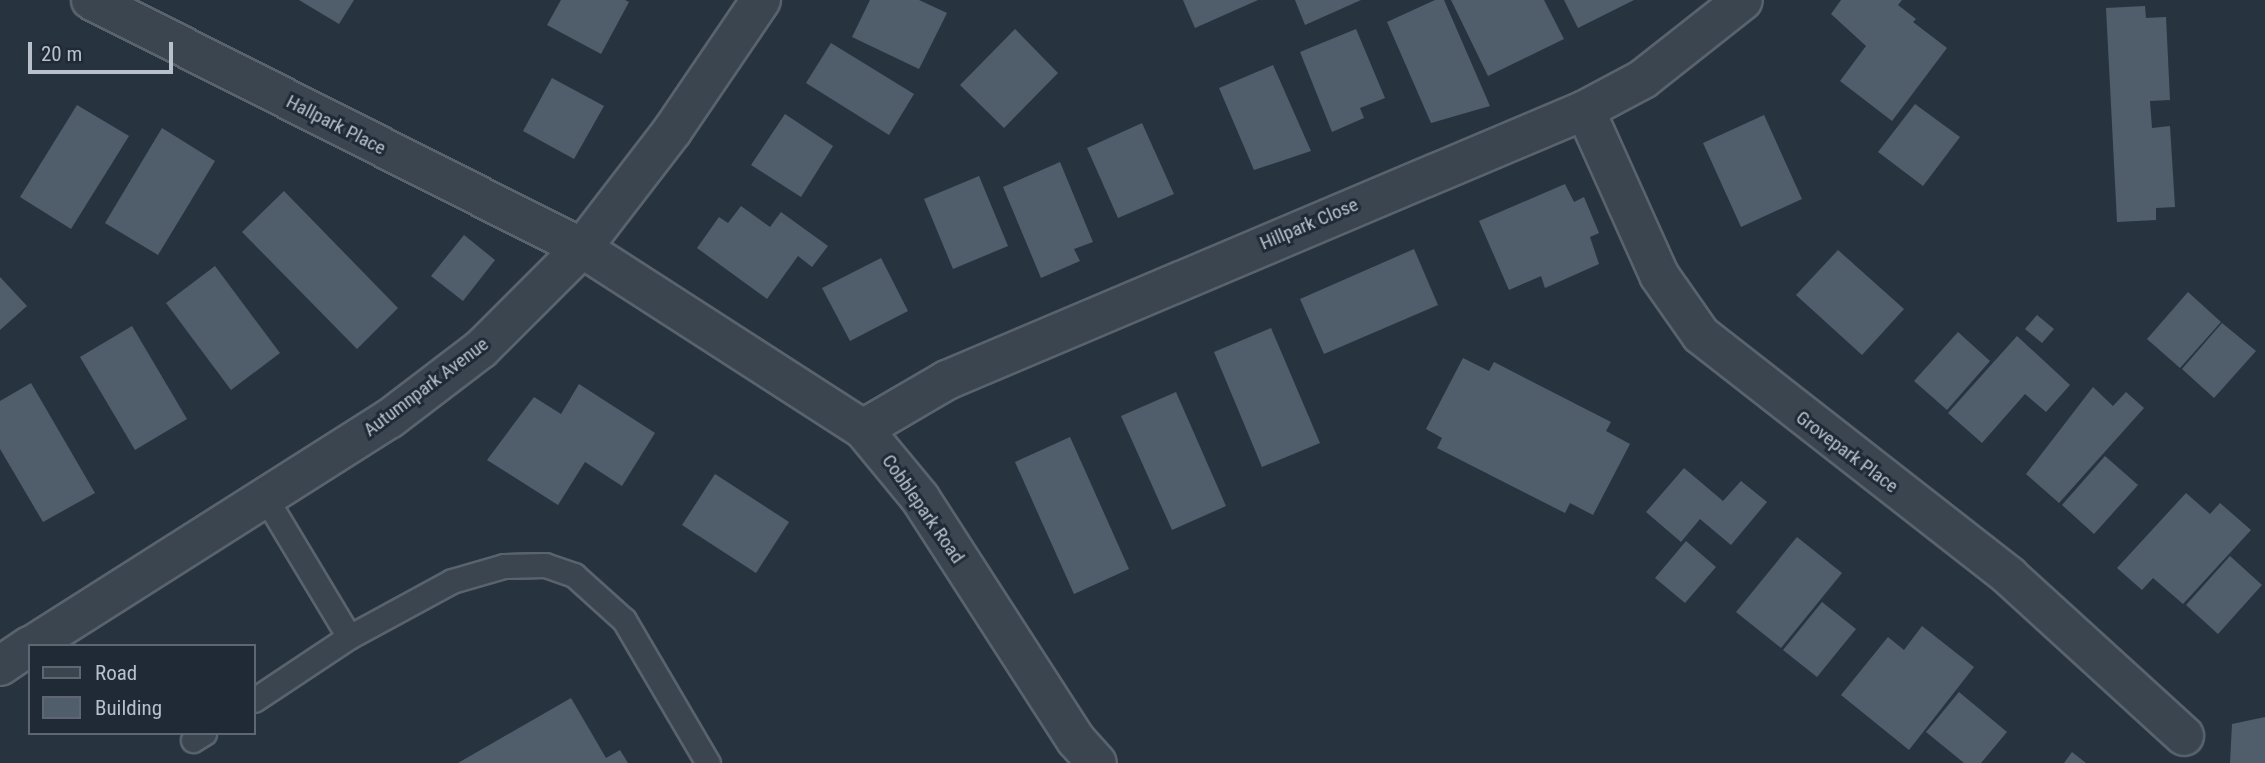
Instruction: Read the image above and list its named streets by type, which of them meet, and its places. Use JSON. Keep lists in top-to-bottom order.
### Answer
{
  "streets": {
    "street": [
      "Hallpark Place",
      "Hillpark Close",
      "Autumnpark Avenue",
      "Grovepark Place",
      "Cobblepark Road"
    ]
  },
  "crossings": [
    ["Hallpark Place", "Autumnpark Avenue"],
    ["Hallpark Place", "Cobblepark Road"],
    ["Hillpark Close", "Grovepark Place"],
    ["Hillpark Close", "Cobblepark Road"],
    ["Autumnpark Avenue", "Cobblepark Road"]
  ],
  "legend": ["Road", "Building"],
  "scale_bar": "20 m"
}
